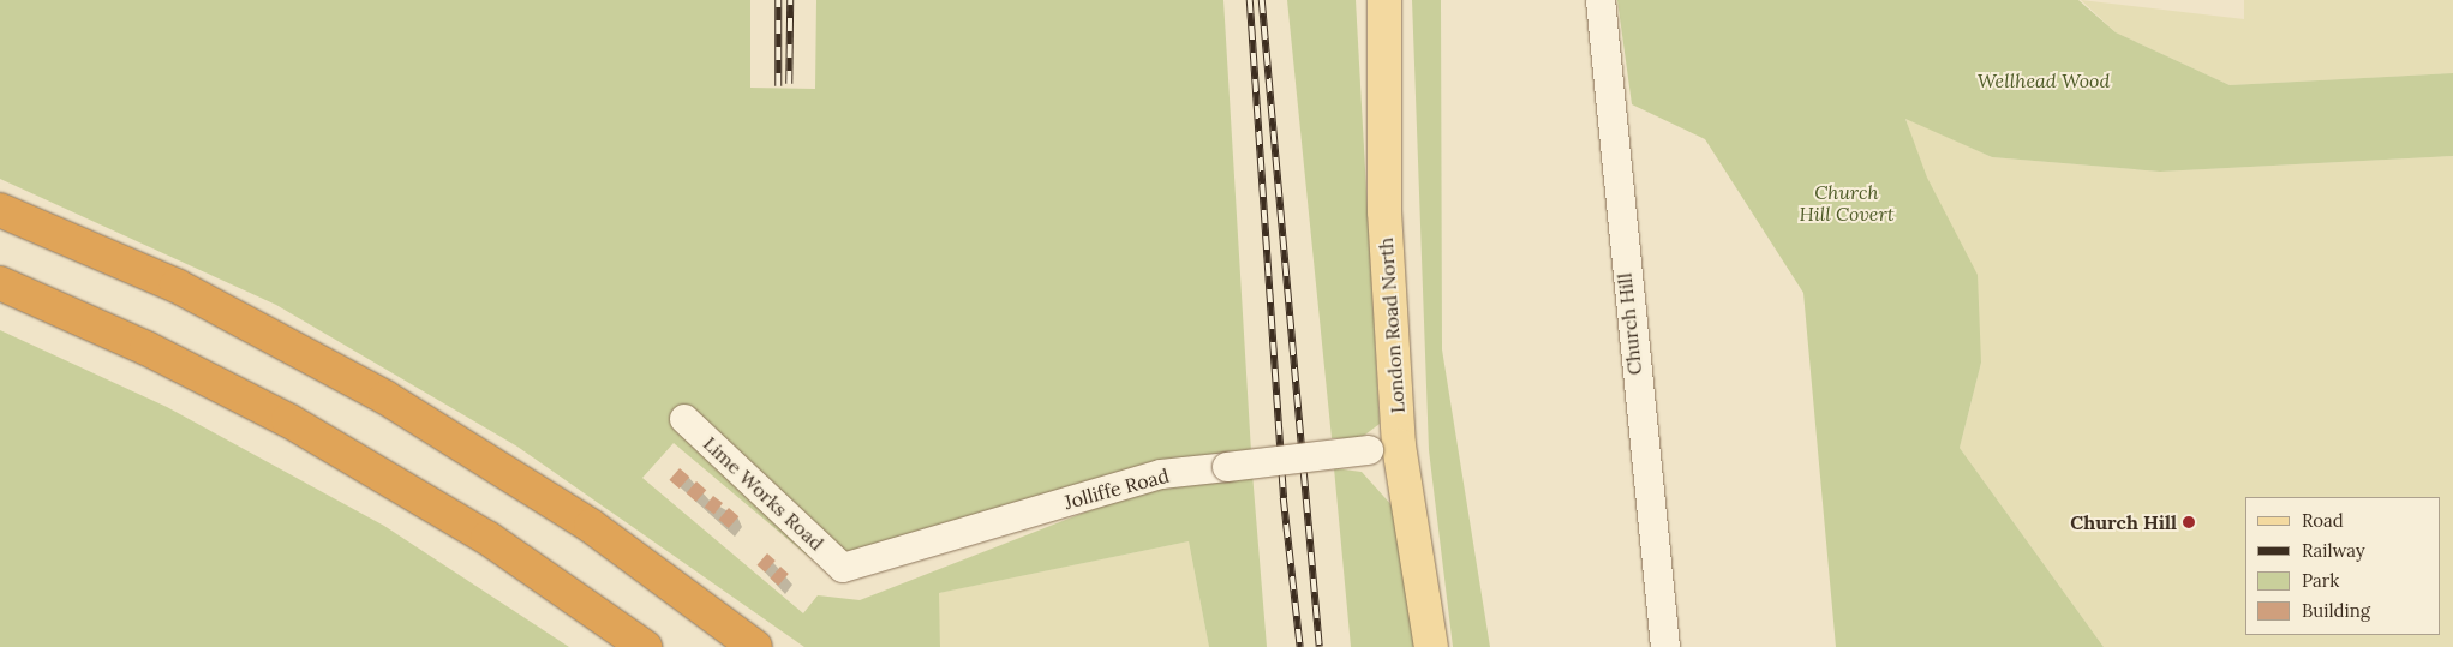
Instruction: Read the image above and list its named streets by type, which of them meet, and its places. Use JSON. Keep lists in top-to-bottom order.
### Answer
{
  "streets": {
    "main road": ["London Road North"],
    "street": ["Church Hill", "Jolliffe Road", "Lime Works Road"]
  },
  "crossings": [
    ["London Road North", "Jolliffe Road"],
    ["Jolliffe Road", "Lime Works Road"]
  ],
  "parks": ["Wellhead Wood", "Church Hill Covert"],
  "places": ["Church Hill"],
  "legend": [
    "Road",
    "Railway",
    "Park",
    "Building"
  ]
}
